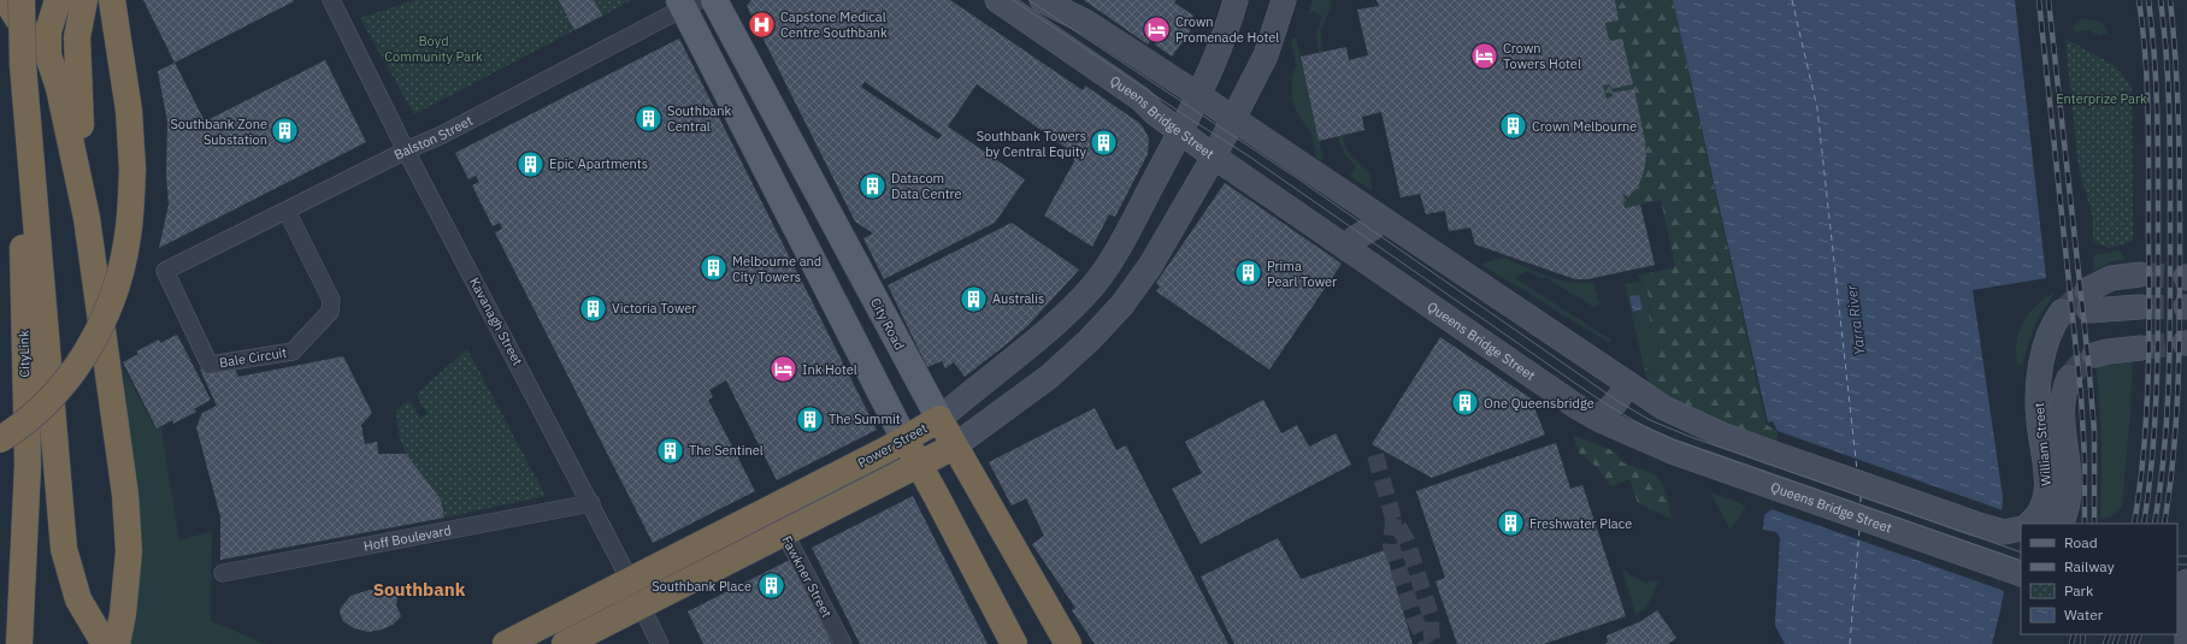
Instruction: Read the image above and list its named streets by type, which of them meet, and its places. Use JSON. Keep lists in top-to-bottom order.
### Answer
{
  "streets": {
    "highway": [
      "Kavanagh Street",
      "City Road",
      "CityLink",
      "Power Street",
      "Fawkner Street"
    ],
    "street": [
      "Queens Bridge Street",
      "Balston Street",
      "Bale Circuit",
      "William Street",
      "Hoff Boulevard"
    ]
  },
  "crossings": [
    ["Queens Bridge Street", "Power Street"],
    ["Balston Street", "Kavanagh Street"],
    ["Balston Street", "Bale Circuit"],
    ["Kavanagh Street", "Power Street"],
    ["Kavanagh Street", "Hoff Boulevard"],
    ["City Road", "Power Street"],
    ["Power Street", "Fawkner Street"]
  ],
  "districts": ["Southbank"],
  "water": ["Yarra River"],
  "parks": ["Boyd Community Park", "Enterprize Park"],
  "places": {
    "hospital": ["Capstone Medical Centre Southbank"],
    "hotel": ["Crown Promenade Hotel", "Crown Towers Hotel", "Ink Hotel"],
    "building": [
      "Southbank Central",
      "Crown Melbourne",
      "Southbank Zone Substation",
      "Southbank Towers by Central Equity",
      "Epic Apartments",
      "Datacom Data Centre",
      "Melbourne and City Towers",
      "Prima Pearl Tower",
      "Australis",
      "Victoria Tower",
      "One Queensbridge",
      "The Summit",
      "The Sentinel",
      "Freshwater Place",
      "Southbank Place"
    ]
  },
  "legend": [
    "Road",
    "Railway",
    "Park",
    "Water"
  ]
}
